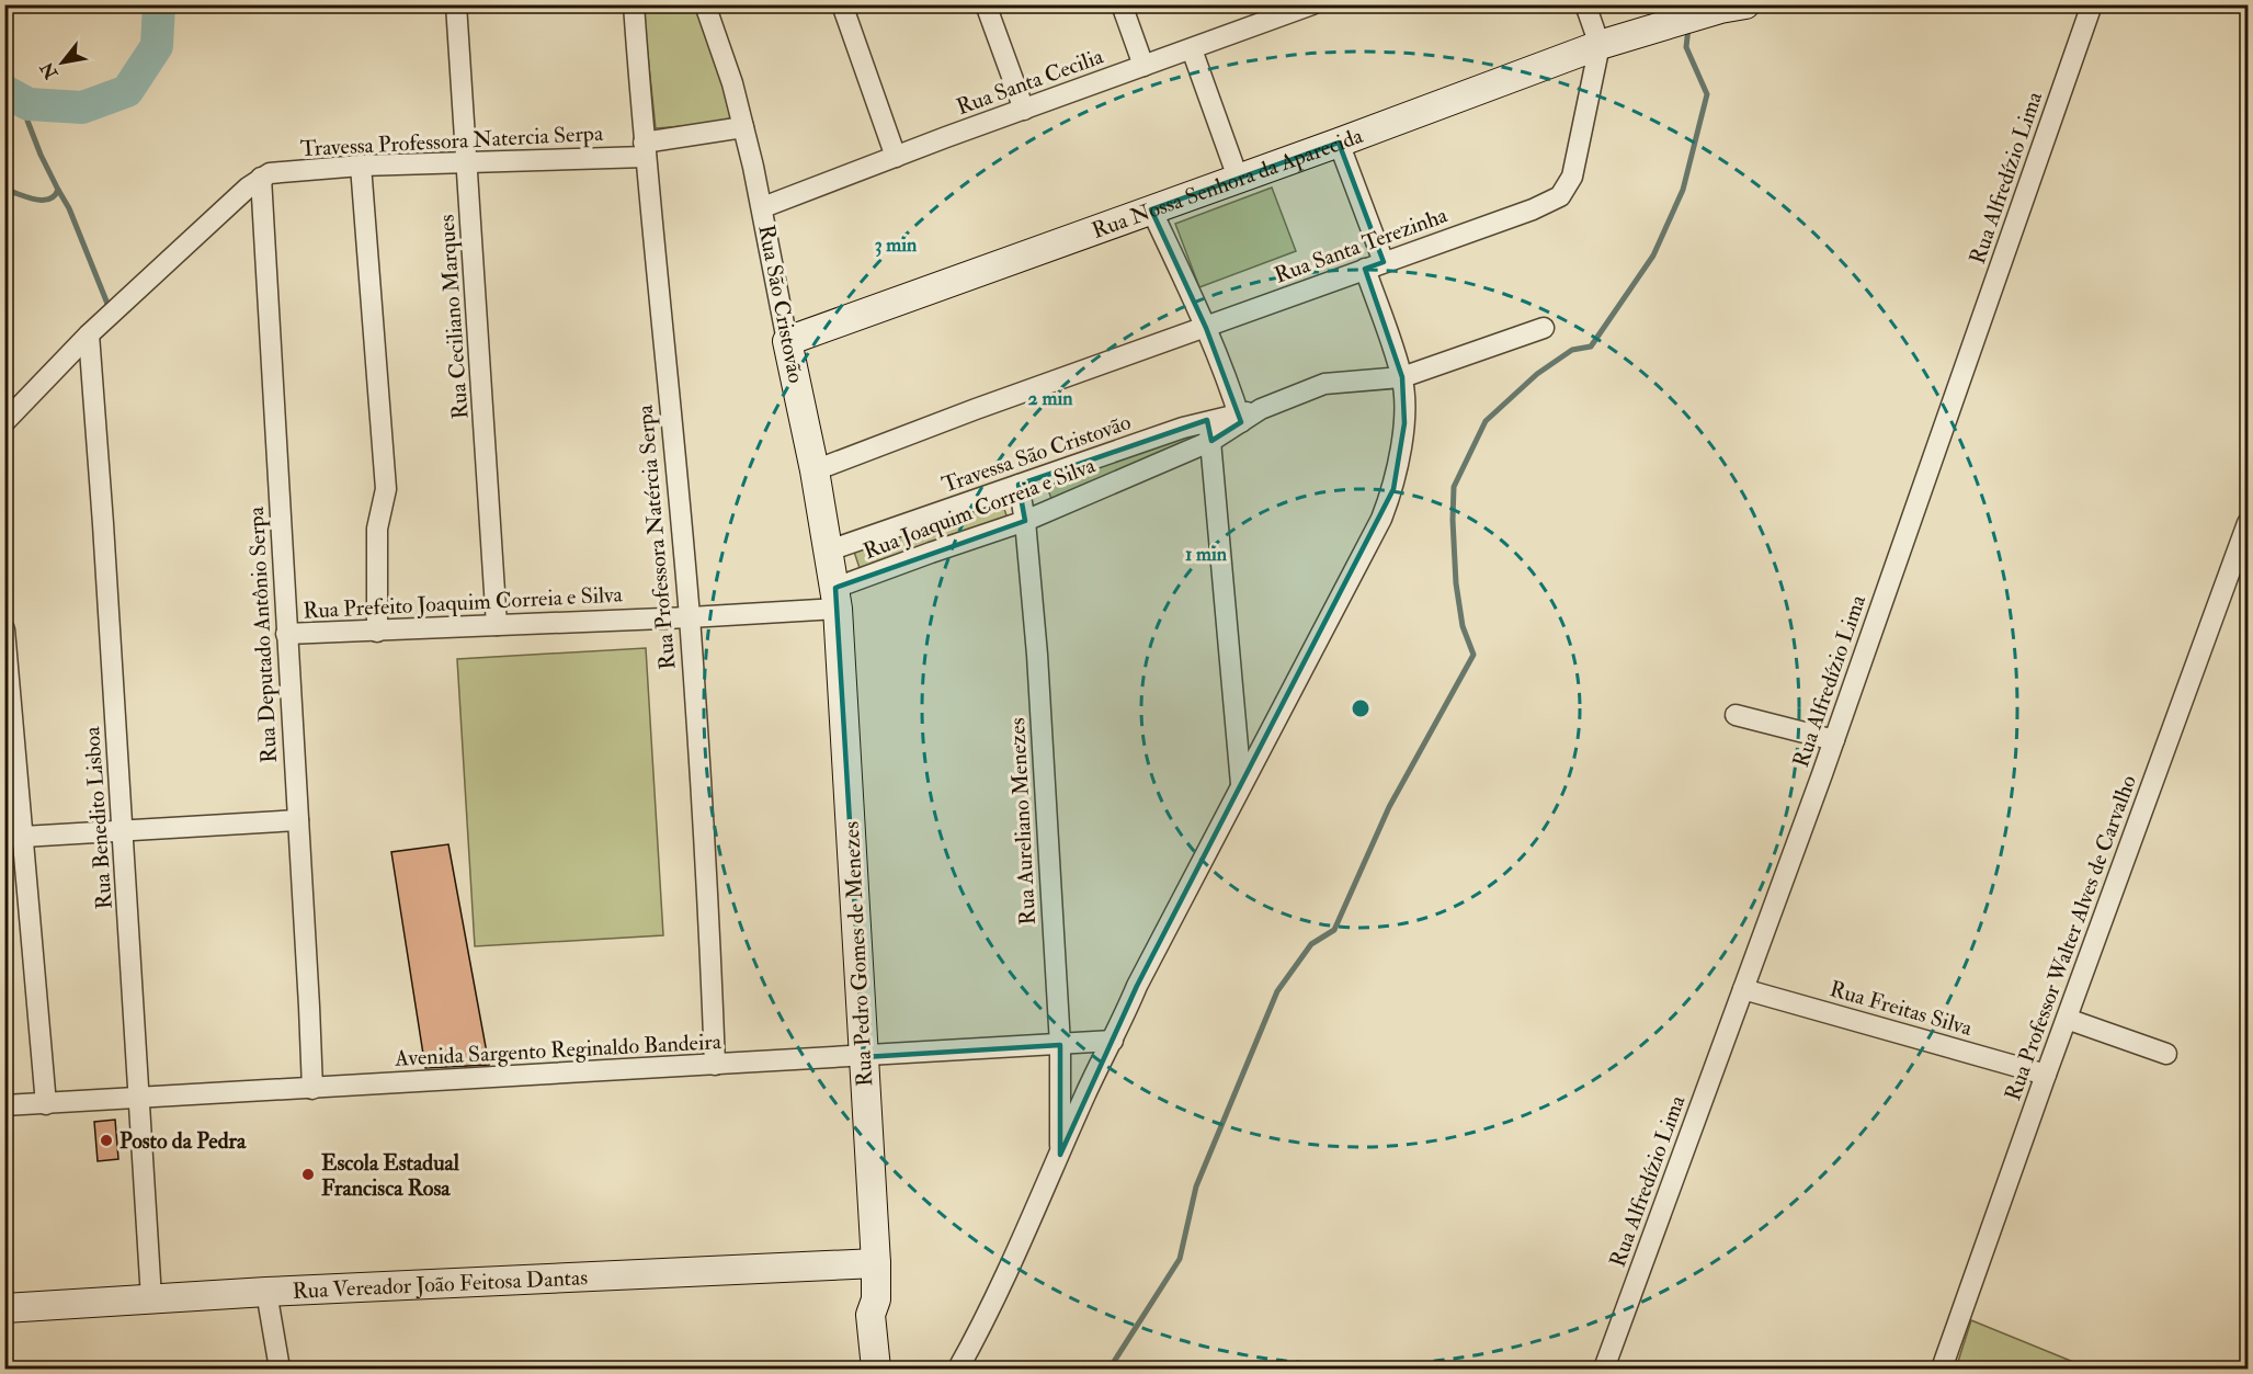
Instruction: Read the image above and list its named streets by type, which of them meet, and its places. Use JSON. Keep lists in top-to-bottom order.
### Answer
{
  "streets": {
    "street": [
      "Rua Santa Cecilia",
      "Travessa Professora Natercia Serpa",
      "Rua Alfredízio Lima",
      "Rua Nossa Senhora da Aparecida",
      "Rua Santa Terezinha",
      "Rua São Cristovão",
      "Rua Ceciliano Marques",
      "Travessa São Cristovão",
      "Rua Joaquim Correia e Silva",
      "Rua Professora Natércia Serpa",
      "Rua Prefeito Joaquim Correia e Silva",
      "Rua Deputado Antônio Serpa",
      "Rua Benedito Lisboa",
      "Rua Aureliano Menezes",
      "Rua Professor Walter Alves de Carvalho",
      "Rua Pedro Gomes de Menezes",
      "Rua Freitas Silva",
      "Avenida Sargento Reginaldo Bandeira",
      "Rua Vereador João Feitosa Dantas"
    ]
  },
  "crossings": [
    ["Rua Santa Cecilia", "Rua São Cristovão"],
    ["Travessa Professora Natercia Serpa", "Rua São Cristovão"],
    ["Travessa Professora Natercia Serpa", "Rua Ceciliano Marques"],
    ["Travessa Professora Natercia Serpa", "Rua Professora Natércia Serpa"],
    ["Travessa Professora Natercia Serpa", "Rua Deputado Antônio Serpa"],
    ["Rua Alfredízio Lima", "Rua Freitas Silva"],
    ["Rua Nossa Senhora da Aparecida", "Rua Santa Terezinha"],
    ["Rua Nossa Senhora da Aparecida", "Rua São Cristovão"],
    ["Rua Santa Terezinha", "Rua São Cristovão"],
    ["Rua São Cristovão", "Travessa São Cristovão"],
    ["Rua São Cristovão", "Rua Joaquim Correia e Silva"],
    ["Rua São Cristovão", "Rua Prefeito Joaquim Correia e Silva"],
    ["Rua São Cristovão", "Rua Pedro Gomes de Menezes"],
    ["Rua Ceciliano Marques", "Rua Prefeito Joaquim Correia e Silva"],
    ["Travessa São Cristovão", "Rua Joaquim Correia e Silva"],
    ["Travessa São Cristovão", "Rua Aureliano Menezes"],
    ["Rua Joaquim Correia e Silva", "Rua Prefeito Joaquim Correia e Silva"],
    ["Rua Joaquim Correia e Silva", "Rua Aureliano Menezes"],
    ["Rua Joaquim Correia e Silva", "Rua Pedro Gomes de Menezes"],
    ["Rua Professora Natércia Serpa", "Rua Prefeito Joaquim Correia e Silva"],
    ["Rua Professora Natércia Serpa", "Avenida Sargento Reginaldo Bandeira"],
    ["Rua Prefeito Joaquim Correia e Silva", "Rua Deputado Antônio Serpa"],
    ["Rua Prefeito Joaquim Correia e Silva", "Rua Pedro Gomes de Menezes"],
    ["Rua Deputado Antônio Serpa", "Avenida Sargento Reginaldo Bandeira"],
    ["Rua Benedito Lisboa", "Avenida Sargento Reginaldo Bandeira"],
    ["Rua Benedito Lisboa", "Rua Vereador João Feitosa Dantas"],
    ["Rua Aureliano Menezes", "Avenida Sargento Reginaldo Bandeira"],
    ["Rua Professor Walter Alves de Carvalho", "Rua Freitas Silva"],
    ["Rua Pedro Gomes de Menezes", "Avenida Sargento Reginaldo Bandeira"],
    ["Rua Pedro Gomes de Menezes", "Rua Vereador João Feitosa Dantas"]
  ],
  "places": ["Posto da Pedra", "Escola Estadual Francisca Rosa"],
  "north": "bottom left",
  "rings": ["3 min", "2 min", "1 min"]
}
